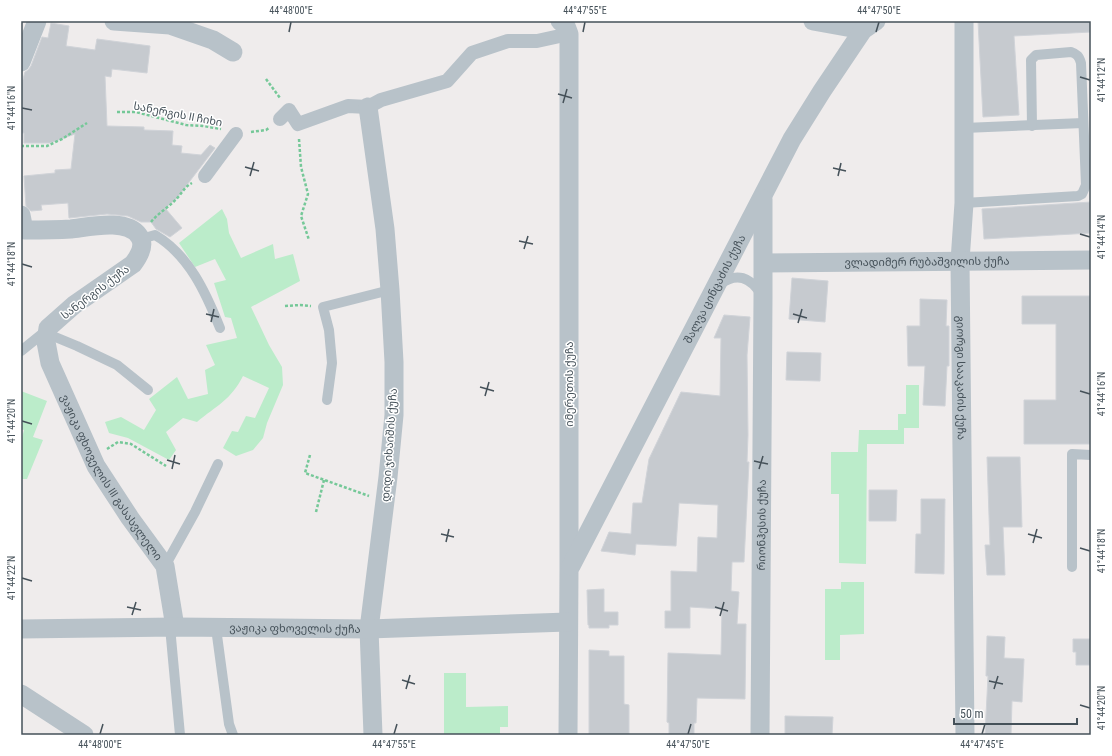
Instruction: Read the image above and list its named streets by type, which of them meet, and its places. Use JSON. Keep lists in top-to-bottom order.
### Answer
{
  "streets": {
    "street": [
      "ვლადიმერ რუბაშვილის ქუჩა",
      "შალვა ცინცაძის ქუჩა",
      "სანერგის ქუჩა",
      "გიორგი სააკაძის ქუჩა",
      "იმერეთის ქუჩა",
      "დიდი ჯიხაიშის ქუჩა",
      "ვაჟიკა ფხოველის III გასასვლელი",
      "რიონჰესის ქუჩა",
      "ვაჟიკა ფხოველის ქუჩა"
    ],
    "path": ["სანერგის II ჩიხი"]
  },
  "crossings": [
    ["ვლადიმერ რუბაშვილის ქუჩა", "გიორგი სააკაძის ქუჩა"],
    ["ვლადიმერ რუბაშვილის ქუჩა", "რიონჰესის ქუჩა"],
    ["შალვა ცინცაძის ქუჩა", "იმერეთის ქუჩა"],
    ["შალვა ცინცაძის ქუჩა", "რიონჰესის ქუჩა"],
    ["სანერგის ქუჩა", "ვაჟიკა ფხოველის III გასასვლელი"],
    ["იმერეთის ქუჩა", "ვაჟიკა ფხოველის ქუჩა"],
    ["დიდი ჯიხაიშის ქუჩა", "ვაჟიკა ფხოველის ქუჩა"],
    ["ვაჟიკა ფხოველის III გასასვლელი", "ვაჟიკა ფხოველის ქუჩა"]
  ],
  "scale_bar": "50 m",
  "coordinates": [
    "44°48'00\"E",
    "44°47'55\"E",
    "44°47'50\"E",
    "41°44'12\"N",
    "41°44'16\"N",
    "41°44'14\"N",
    "41°44'18\"N",
    "41°44'20\"N",
    "41°44'22\"N",
    "44°47'45\"E"
  ]
}
